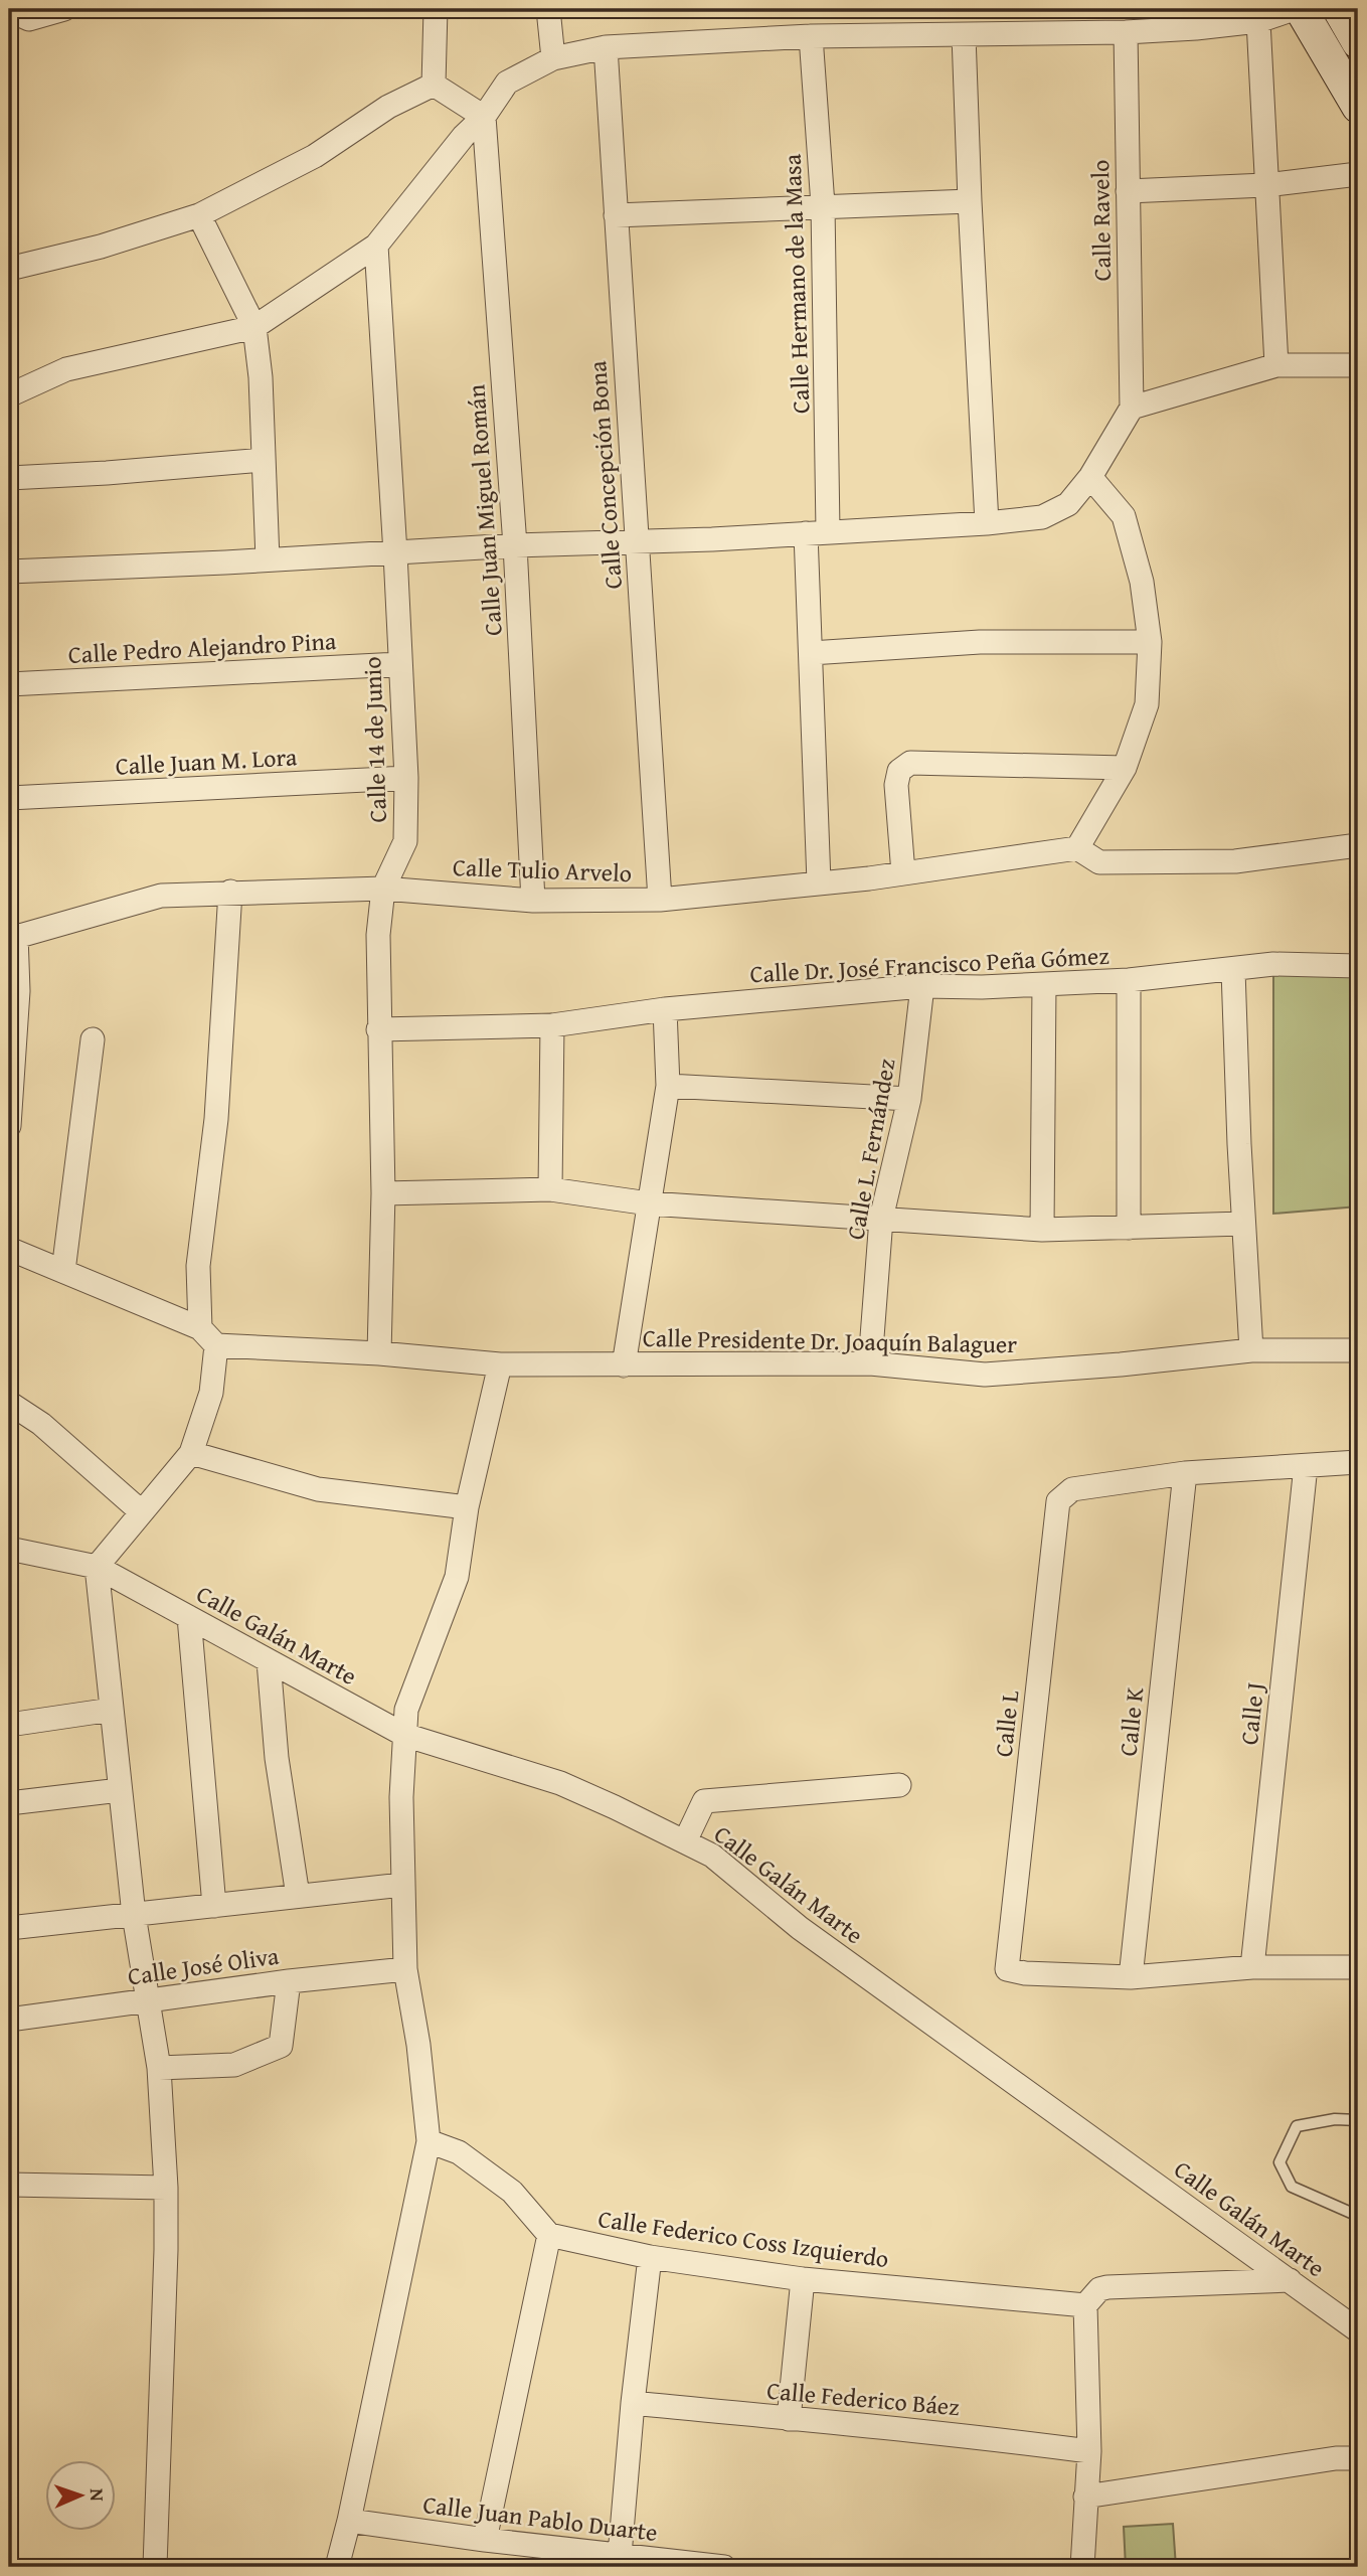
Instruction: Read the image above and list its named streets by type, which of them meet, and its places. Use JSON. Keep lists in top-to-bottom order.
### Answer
{
  "streets": {
    "street": [
      "Calle Ravelo",
      "Calle Hermano de la Masa",
      "Calle Concepción Bona",
      "Calle Juan Miguel Román",
      "Calle Pedro Alejandro Pina",
      "Calle 14 de Junio",
      "Calle Juan M. Lora",
      "Calle Tulio Arvelo",
      "Calle Dr. José Francisco Peña Gómez",
      "Calle L. Fernández",
      "Calle Presidente Dr. Joaquín Balaguer",
      "Calle Galán Marte",
      "Calle J",
      "Calle K",
      "Calle L",
      "Calle José Oliva",
      "Calle Federico Coss Izquierdo",
      "Calle Federico Báez",
      "Calle Juan Pablo Duarte"
    ]
  },
  "crossings": [
    ["Calle Hermano de la Masa", "Calle Tulio Arvelo"],
    ["Calle Concepción Bona", "Calle Tulio Arvelo"],
    ["Calle Juan Miguel Román", "Calle Tulio Arvelo"],
    ["Calle Pedro Alejandro Pina", "Calle 14 de Junio"],
    ["Calle 14 de Junio", "Calle Juan M. Lora"],
    ["Calle 14 de Junio", "Calle Tulio Arvelo"],
    ["Calle 14 de Junio", "Calle Dr. José Francisco Peña Gómez"],
    ["Calle 14 de Junio", "Calle Presidente Dr. Joaquín Balaguer"],
    ["Calle Dr. José Francisco Peña Gómez", "Calle L. Fernández"],
    ["Calle L. Fernández", "Calle Presidente Dr. Joaquín Balaguer"],
    ["Calle K", "Calle L"]
  ],
  "north": "right"
}
